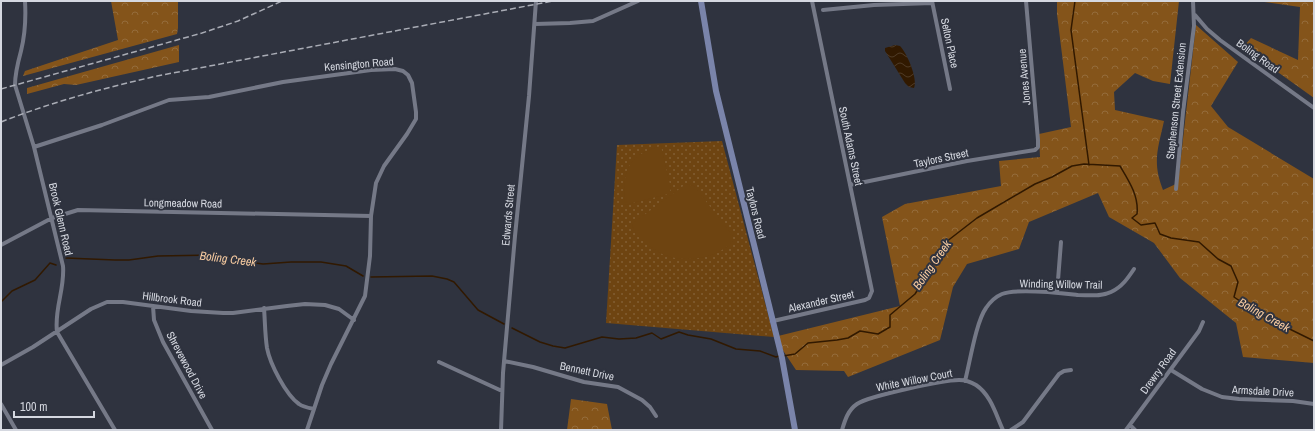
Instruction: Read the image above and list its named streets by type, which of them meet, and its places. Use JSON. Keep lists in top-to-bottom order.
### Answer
{
  "streets": {
    "street": [
      "Selton Place",
      "Boling Road",
      "Kensington Road",
      "Jones Avenue",
      "Stephenson Street Extension",
      "South Adams Street",
      "Taylors Street",
      "Longmeadow Road",
      "Taylors Road",
      "Edwards Street",
      "Brook Glenn Road",
      "Winding Willow Trail",
      "Hillbrook Road",
      "Alexander Street",
      "Shrevewood Drive",
      "Bennett Drive",
      "Drewry Road",
      "White Willow Court",
      "Armsdale Drive"
    ]
  },
  "crossings": [
    ["Boling Road", "Stephenson Street Extension"],
    ["Kensington Road", "Longmeadow Road"],
    ["Kensington Road", "Brook Glenn Road"],
    ["Kensington Road", "Hillbrook Road"],
    ["Jones Avenue", "Taylors Street"],
    ["South Adams Street", "Taylors Street"],
    ["South Adams Street", "Alexander Street"],
    ["Longmeadow Road", "Brook Glenn Road"],
    ["Taylors Road", "Alexander Street"],
    ["Edwards Street", "Bennett Drive"],
    ["Brook Glenn Road", "Hillbrook Road"],
    ["Winding Willow Trail", "White Willow Court"],
    ["Hillbrook Road", "Shrevewood Drive"],
    ["Drewry Road", "Armsdale Drive"]
  ],
  "water": ["Boling Creek"],
  "scale_bar": "100 m"
}
